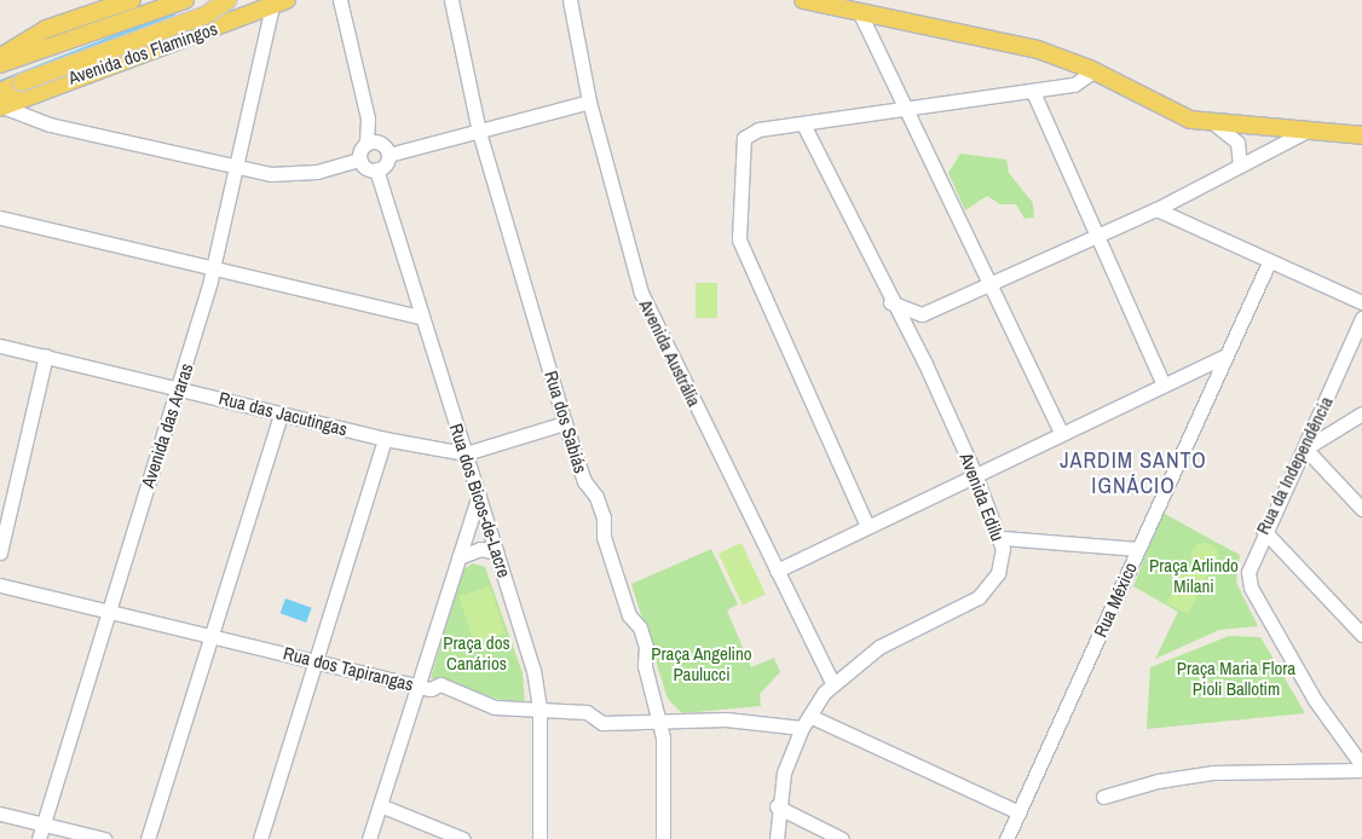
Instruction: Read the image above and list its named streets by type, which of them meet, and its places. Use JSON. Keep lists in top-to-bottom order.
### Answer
{
  "streets": {
    "main road": ["Avenida dos Flamingos"],
    "street": [
      "Avenida Austrália",
      "Rua das Jacutingas",
      "Rua dos Sabiás",
      "Avenida das Araras",
      "Rua da Independência",
      "Avenida Edilu",
      "Rua dos Bicos-de-Lacre",
      "Rua México",
      "Rua dos Tapirangas"
    ]
  },
  "crossings": [
    ["Avenida dos Flamingos", "Avenida das Araras"],
    ["Avenida Austrália", "Avenida Edilu"],
    ["Rua das Jacutingas", "Rua dos Sabiás"],
    ["Rua das Jacutingas", "Avenida das Araras"],
    ["Rua das Jacutingas", "Rua dos Bicos-de-Lacre"],
    ["Rua dos Sabiás", "Rua dos Tapirangas"],
    ["Avenida das Araras", "Rua dos Tapirangas"],
    ["Avenida Edilu", "Rua dos Tapirangas"],
    ["Rua dos Bicos-de-Lacre", "Rua dos Tapirangas"],
    ["Rua México", "Rua dos Tapirangas"]
  ],
  "districts": ["JARDIM SANTO IGNÁCIO"],
  "parks": [
    "Praça Arlindo Milani",
    "Praça dos Canários",
    "Praça Angelino Paulucci",
    "Praça Maria Flora Pioli Ballotim"
  ]
}
